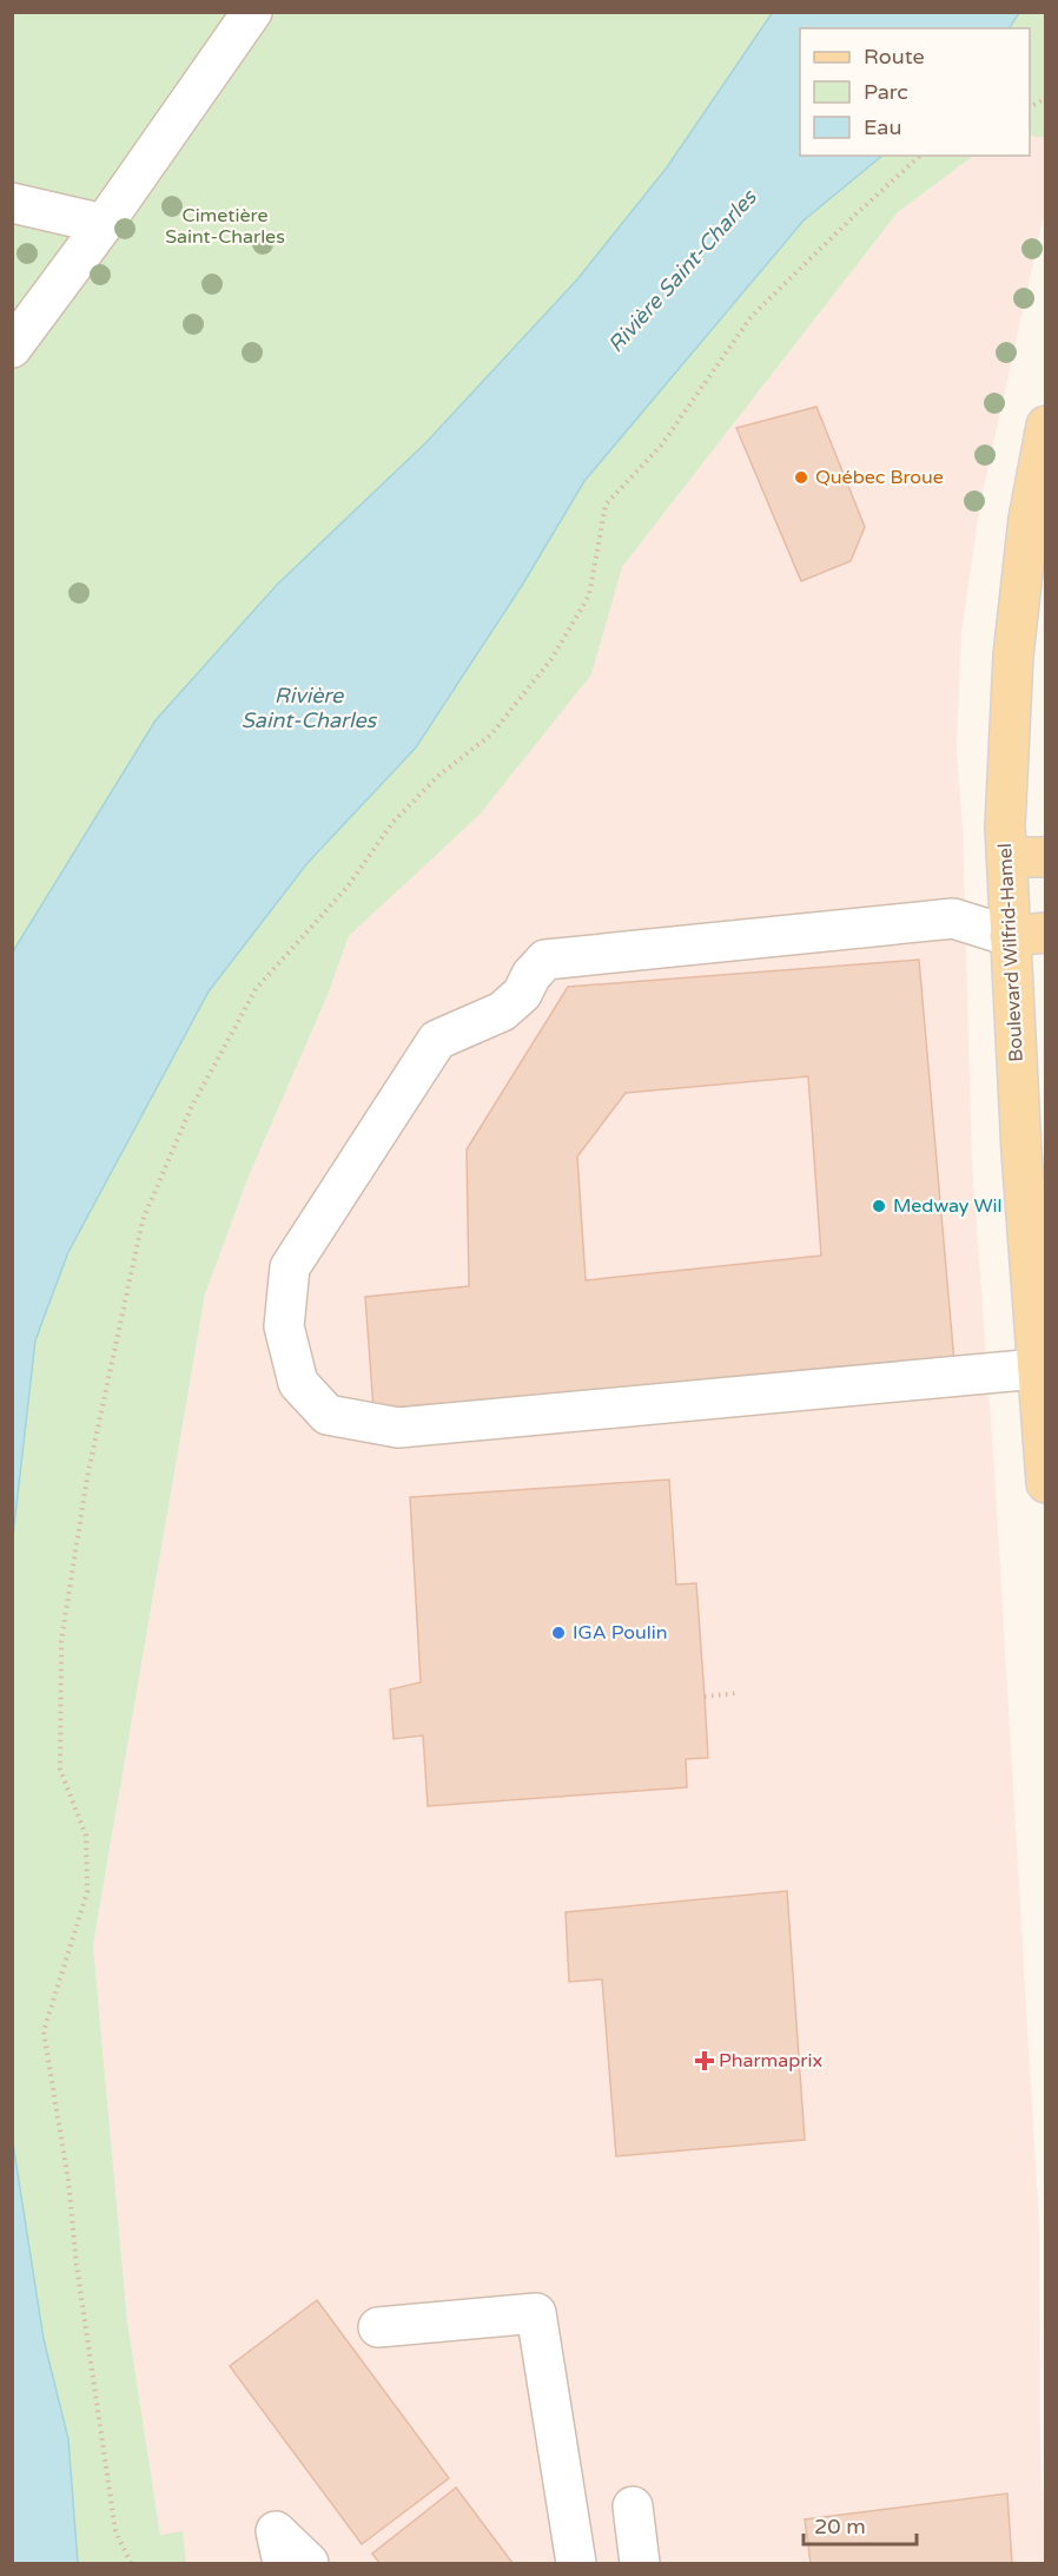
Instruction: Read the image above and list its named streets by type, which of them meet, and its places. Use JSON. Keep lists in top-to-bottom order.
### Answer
{
  "streets": {
    "main road": ["Boulevard Wilfrid-Hamel"]
  },
  "water": ["Rivière Saint-Charles"],
  "parks": ["Cimetière Saint-Charles"],
  "places": {
    "other": ["Québec Broue", "Medway Wil", "IGA Poulin"],
    "health": ["Pharmaprix"]
  },
  "legend": ["Route", "Parc", "Eau"],
  "scale_bar": "20 m"
}
